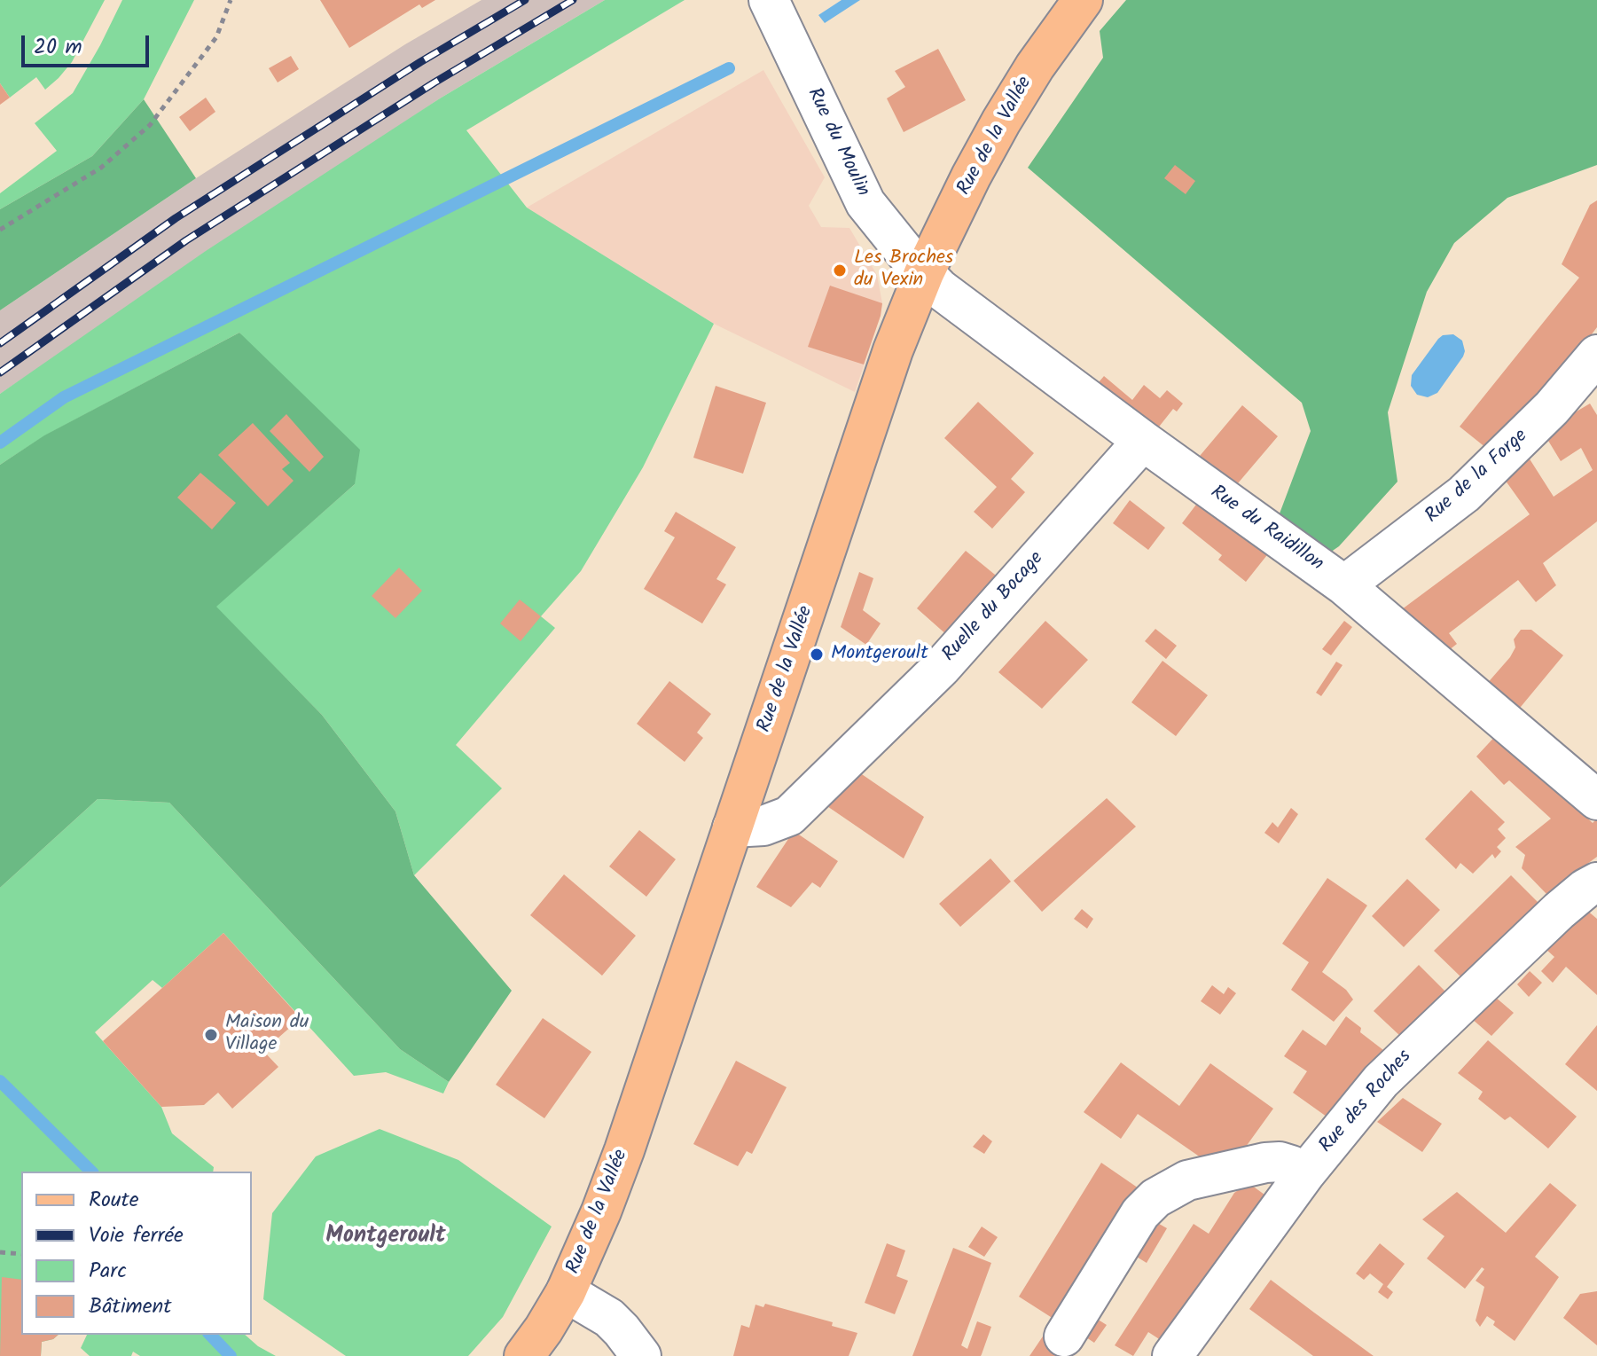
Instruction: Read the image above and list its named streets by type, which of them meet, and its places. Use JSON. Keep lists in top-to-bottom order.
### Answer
{
  "streets": {
    "main road": ["Rue de la Vallée"],
    "street": [
      "Rue du Moulin",
      "Rue de la Forge",
      "Rue du Raidillon",
      "Ruelle du Bocage",
      "Rue des Roches"
    ]
  },
  "crossings": [
    ["Rue de la Vallée", "Rue du Moulin"],
    ["Rue de la Vallée", "Rue du Raidillon"],
    ["Rue de la Vallée", "Ruelle du Bocage"],
    ["Rue du Moulin", "Rue du Raidillon"],
    ["Rue de la Forge", "Rue du Raidillon"],
    ["Rue du Raidillon", "Ruelle du Bocage"]
  ],
  "districts": ["Montgeroult"],
  "places": ["Les Broches du Vexin", "Montgeroult", "Maison du Village"],
  "legend": [
    "Route",
    "Voie ferrée",
    "Parc",
    "Bâtiment"
  ],
  "scale_bar": "20 m"
}
